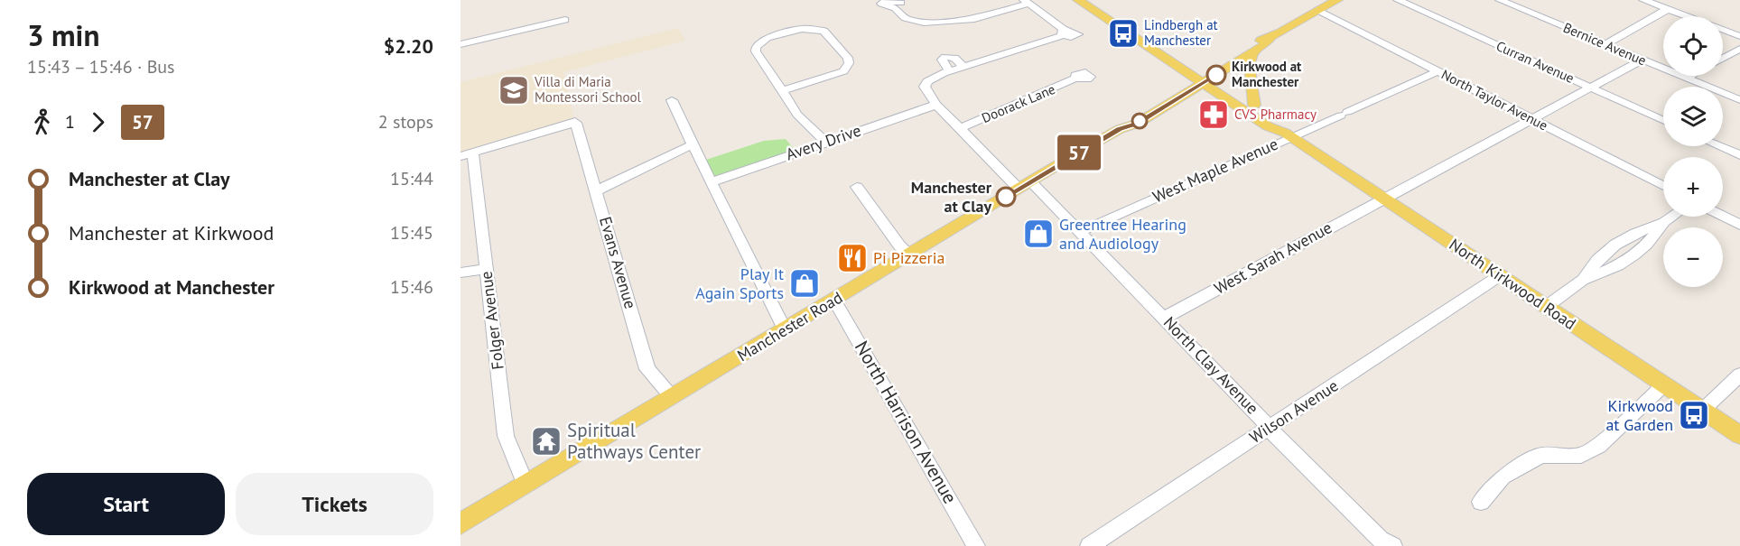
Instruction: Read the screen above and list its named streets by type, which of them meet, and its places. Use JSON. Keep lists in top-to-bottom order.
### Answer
{
  "streets": {
    "main road": ["North Kirkwood Road", "Manchester Road"],
    "street": [
      "Bernice Avenue",
      "Curran Avenue",
      "North Taylor Avenue",
      "Doorack Lane",
      "Avery Drive",
      "West Maple Avenue",
      "West Sarah Avenue",
      "Evans Avenue",
      "Folger Avenue",
      "North Clay Avenue",
      "Wilson Avenue",
      "North Harrison Avenue"
    ]
  },
  "crossings": [
    ["Bernice Avenue", "West Sarah Avenue"],
    ["Curran Avenue", "West Sarah Avenue"],
    ["North Taylor Avenue", "West Maple Avenue"],
    ["North Taylor Avenue", "West Sarah Avenue"],
    ["North Taylor Avenue", "Manchester Road"],
    ["Doorack Lane", "North Clay Avenue"],
    ["Avery Drive", "North Clay Avenue"],
    ["West Maple Avenue", "North Kirkwood Road"],
    ["West Maple Avenue", "North Clay Avenue"],
    ["West Sarah Avenue", "North Kirkwood Road"],
    ["West Sarah Avenue", "North Clay Avenue"],
    ["Evans Avenue", "Folger Avenue"],
    ["Evans Avenue", "Manchester Road"],
    ["North Kirkwood Road", "Manchester Road"],
    ["North Kirkwood Road", "Wilson Avenue"],
    ["Folger Avenue", "Manchester Road"],
    ["Manchester Road", "North Clay Avenue"],
    ["Manchester Road", "North Harrison Avenue"],
    ["North Clay Avenue", "Wilson Avenue"]
  ],
  "places": {
    "bus stop": ["Lindbergh at Manchester", "Kirkwood at Garden"],
    "other": ["Kirkwood at Manchester", "Manchester at Clay"],
    "school or university": ["Villa di Maria Montessori School"],
    "pharmacy": ["CVS Pharmacy"],
    "shop": ["Greentree Hearing and Audiology", "Play It Again Sports"],
    "restaurant": ["Pi Pizzeria"],
    "temple": ["Spiritual Pathways Center"]
  },
  "lines": ["bus line 57"],
  "page": {
    "heading": ["3 min", "15:43 – 15:46 · Bus", "$2.20"],
    "on_map": "57",
    "map_buttons": ["+", "−"],
    "legs": ["1", "57", "2 stops"],
    "list": [
      {
        "name": "Manchester at Clay",
        "value": "15:44"
      },
      {
        "name": "Manchester at Kirkwood",
        "value": "15:45"
      },
      {
        "name": "Kirkwood at Manchester",
        "value": "15:46"
      }
    ],
    "buttons": ["Start", "Tickets"]
  }
}
